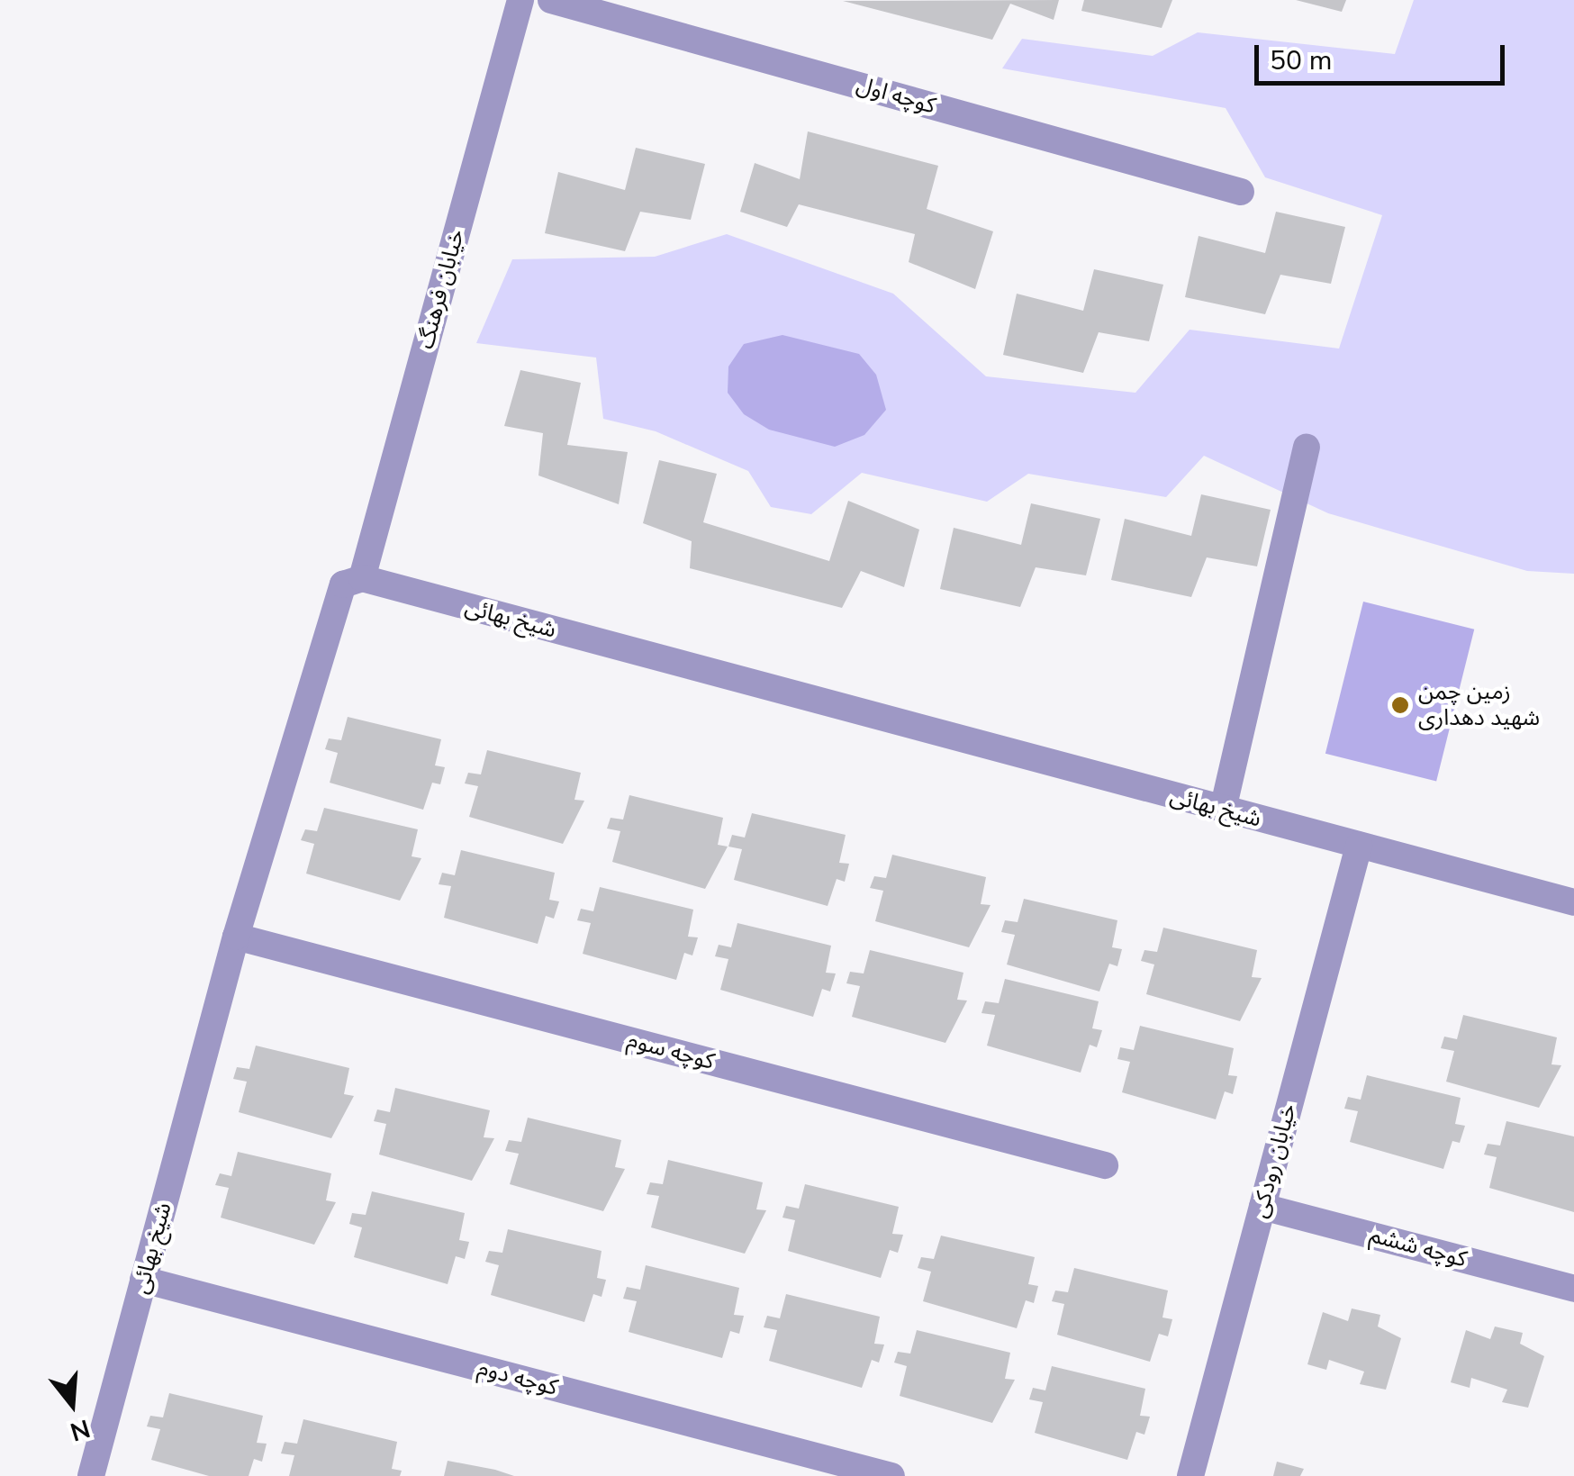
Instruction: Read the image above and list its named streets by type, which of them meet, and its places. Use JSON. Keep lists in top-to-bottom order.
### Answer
{
  "streets": {
    "street": [
      "کوچه اول",
      "خیابان فرهنگ",
      "شیخ بهائی",
      "کوچه سوم",
      "خیابان رودکی",
      "کوچه ششم",
      "کوچه دوم"
    ]
  },
  "crossings": [
    ["خیابان فرهنگ", "شیخ بهائی"],
    ["شیخ بهائی", "کوچه سوم"],
    ["شیخ بهائی", "خیابان رودکی"],
    ["شیخ بهائی", "کوچه دوم"],
    ["خیابان رودکی", "کوچه ششم"]
  ],
  "places": ["زمین چمن شهید دهداری"],
  "scale_bar": "50 m",
  "north": "bottom"
}
